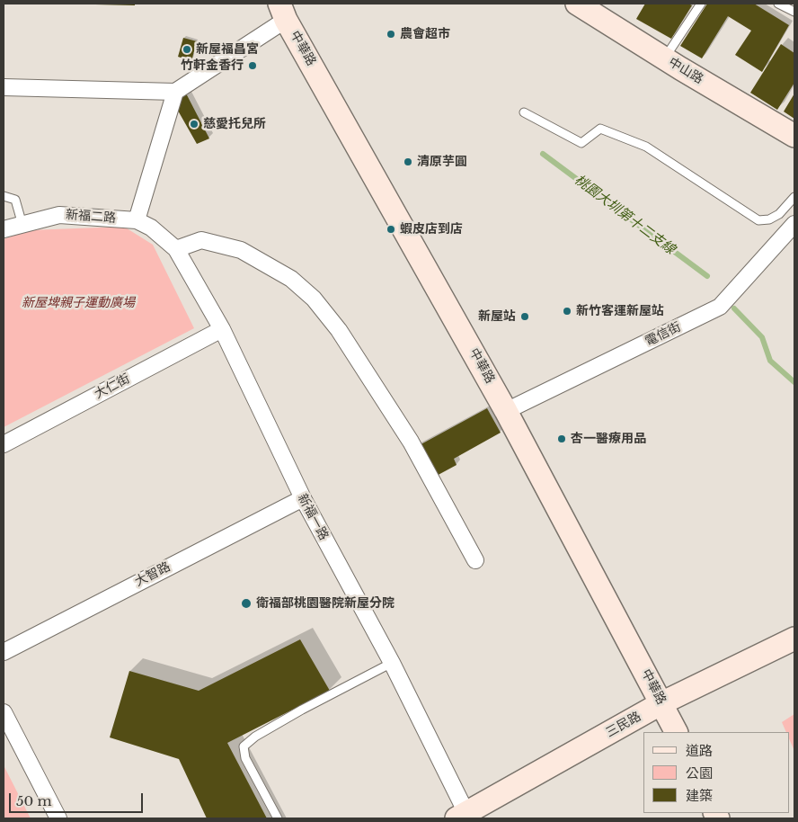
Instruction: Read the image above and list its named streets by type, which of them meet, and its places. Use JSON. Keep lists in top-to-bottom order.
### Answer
{
  "streets": {
    "main road": ["中華路", "中山路", "三民路"],
    "street": [
      "新福二路",
      "電信街",
      "大仁街",
      "新福一路",
      "大智路"
    ]
  },
  "crossings": [
    ["中華路", "電信街"],
    ["中華路", "三民路"],
    ["新福二路", "新福一路"],
    ["大仁街", "新福一路"],
    ["新福一路", "大智路"],
    ["新福一路", "三民路"]
  ],
  "water": ["桃園大圳第十二支線"],
  "parks": ["新屋埤親子運動廣場"],
  "places": [
    "農會超市",
    "新屋福昌宮",
    "竹軒金香行",
    "慈愛托兒所",
    "清原芋圓",
    "蝦皮店到店",
    "新竹客運新屋站",
    "新屋站",
    "杏一醫療用品",
    "衛福部桃園醫院新屋分院"
  ],
  "legend": ["道路", "公園", "建築"],
  "scale_bar": "50 m"
}
